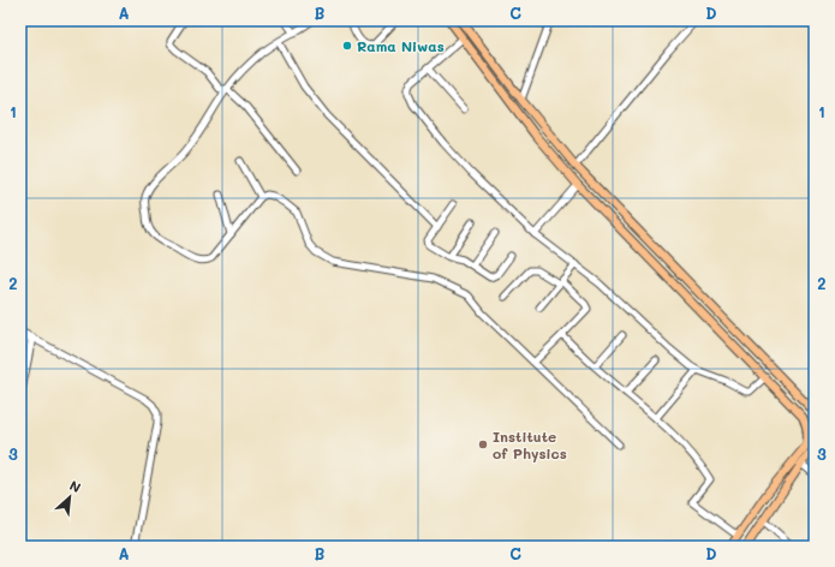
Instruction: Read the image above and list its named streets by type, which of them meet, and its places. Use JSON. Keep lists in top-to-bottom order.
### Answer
{
  "places": ["Rama Niwas", "Institute of Physics"],
  "north": "top right",
  "grid": {
    "columns": [
      "A",
      "B",
      "C",
      "D"
    ],
    "rows": ["1", "2", "3"]
  }
}
